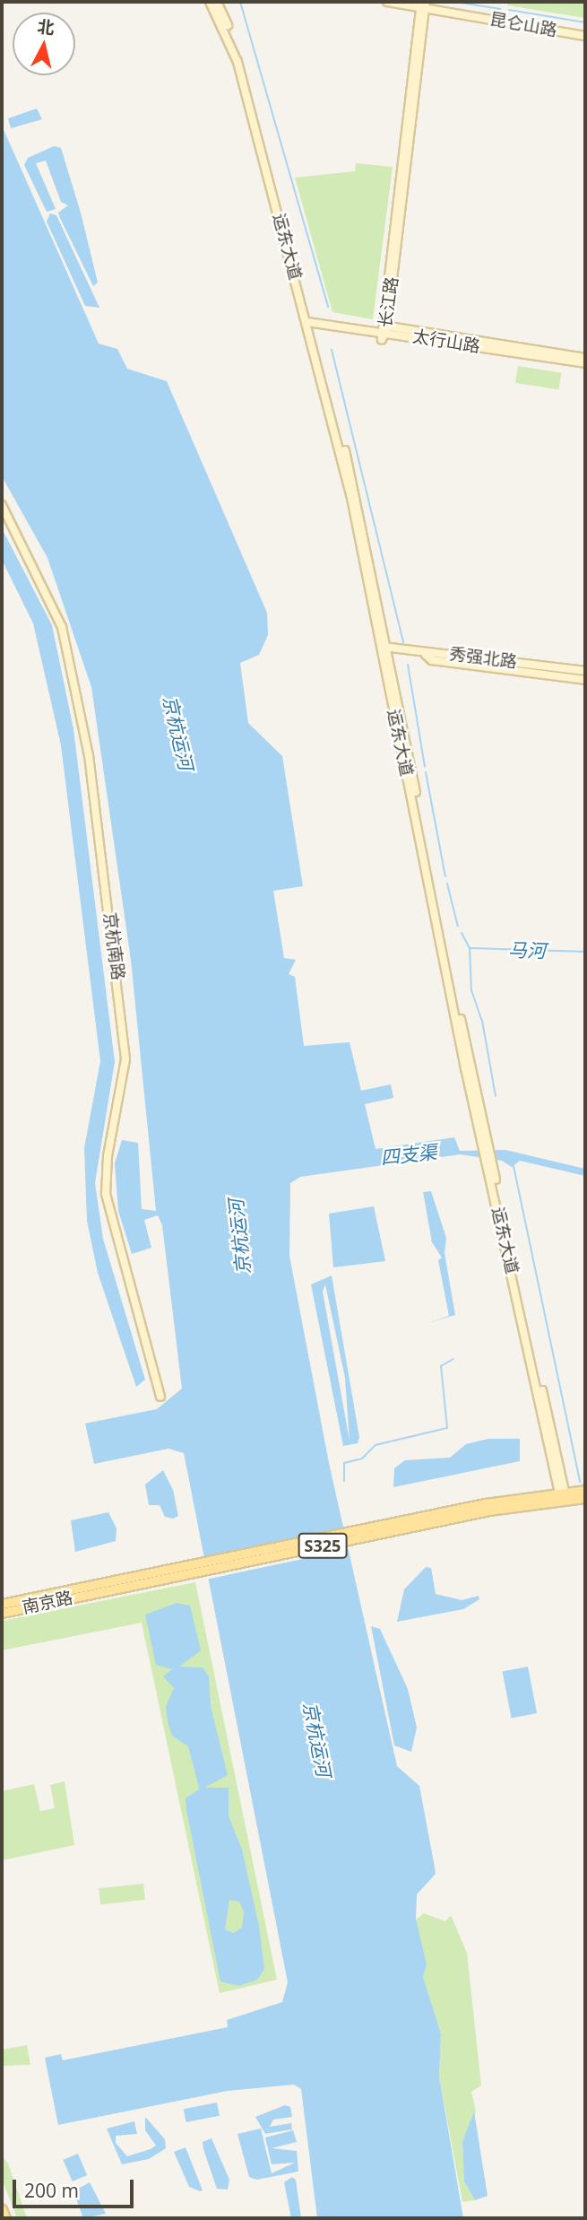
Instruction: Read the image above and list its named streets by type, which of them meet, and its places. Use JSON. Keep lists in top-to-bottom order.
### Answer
{
  "streets": {
    "main road": ["S325", "南京路"],
    "street": [
      "昆仑山路",
      "运东大道",
      "长江路",
      "太行山路",
      "秀强北路",
      "京杭南路"
    ]
  },
  "crossings": [
    ["昆仑山路", "长江路"],
    ["运东大道", "太行山路"],
    ["运东大道", "秀强北路"],
    ["运东大道", "S325"],
    ["长江路", "太行山路"],
    ["S325", "南京路"]
  ],
  "water": ["京杭运河", "马河", "四支渠"],
  "scale_bar": "200 m",
  "north": "top"
}
